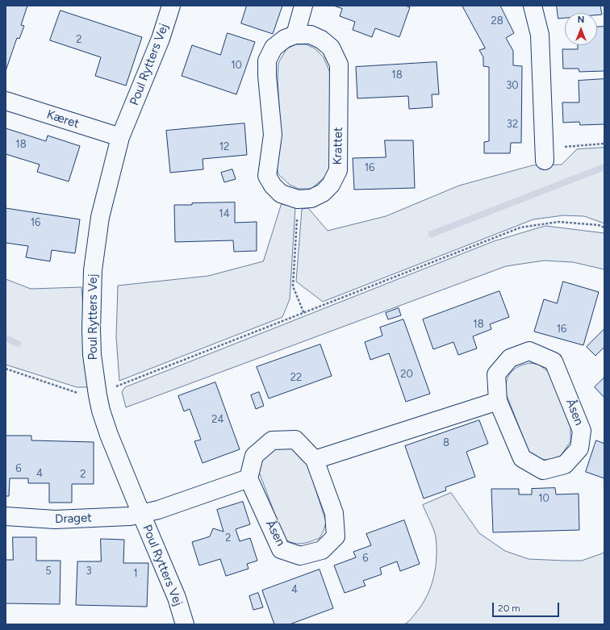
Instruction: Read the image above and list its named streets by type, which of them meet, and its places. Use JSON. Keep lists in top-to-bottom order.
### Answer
{
  "streets": {
    "street": [
      "Poul Rytters Vej",
      "Kæret",
      "Krattet",
      "Åsen",
      "Draget"
    ]
  },
  "crossings": [
    ["Poul Rytters Vej", "Kæret"],
    ["Poul Rytters Vej", "Draget"]
  ],
  "house_numbers": [
    "28",
    "2",
    "10",
    "18",
    "30",
    "32",
    "18",
    "12",
    "16",
    "14",
    "16",
    "18",
    "16",
    "20",
    "22",
    "24",
    "8",
    "6",
    "4",
    "2",
    "10",
    "2",
    "6",
    "5",
    "3",
    "1",
    "4"
  ],
  "scale_bar": "20 m",
  "north": "top"
}
